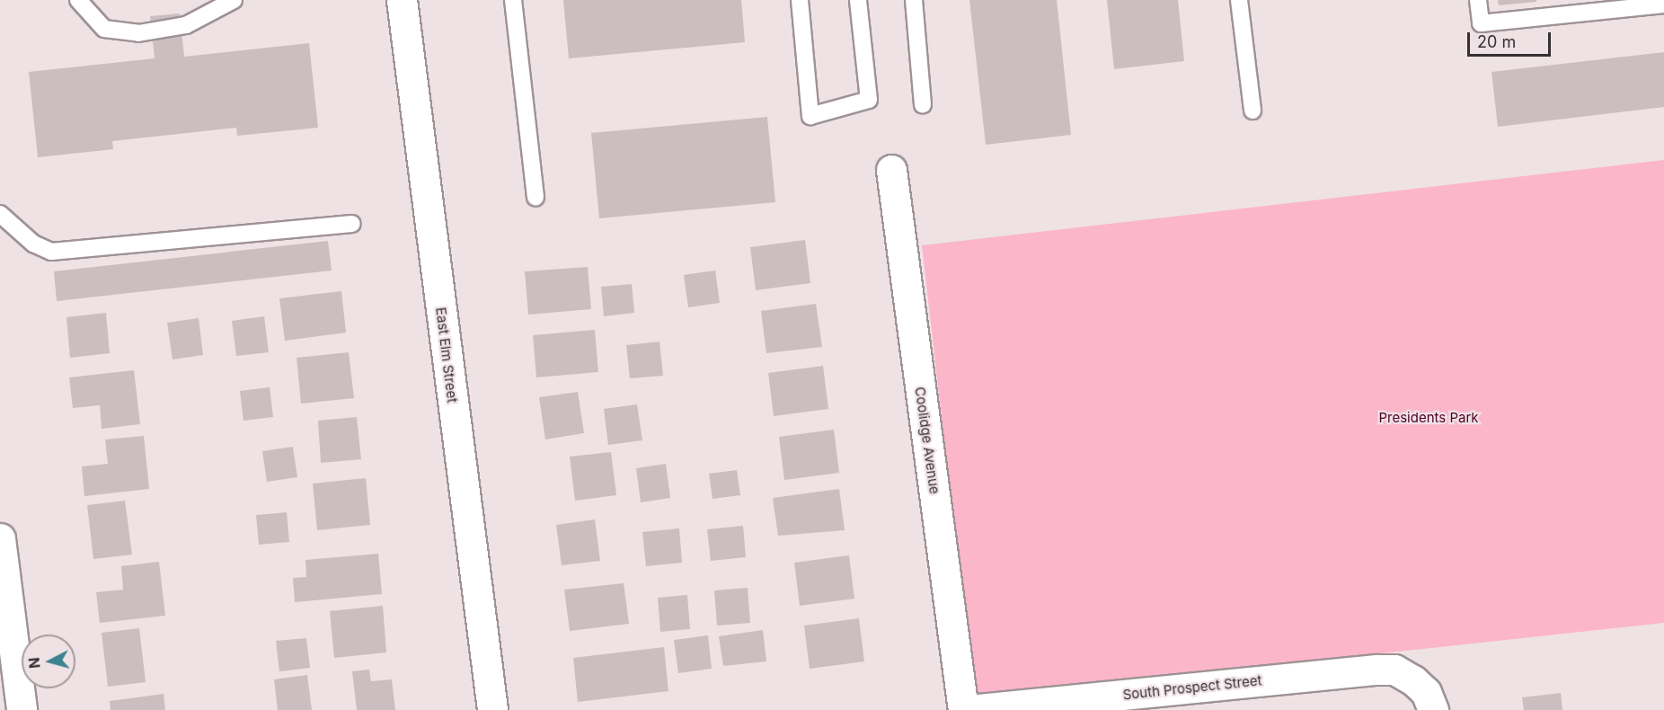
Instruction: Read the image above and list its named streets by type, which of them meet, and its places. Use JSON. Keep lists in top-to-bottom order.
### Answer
{
  "streets": {
    "street": ["East Elm Street", "Coolidge Avenue", "South Prospect Street"]
  },
  "parks": ["Presidents Park"],
  "scale_bar": "20 m",
  "north": "left"
}
